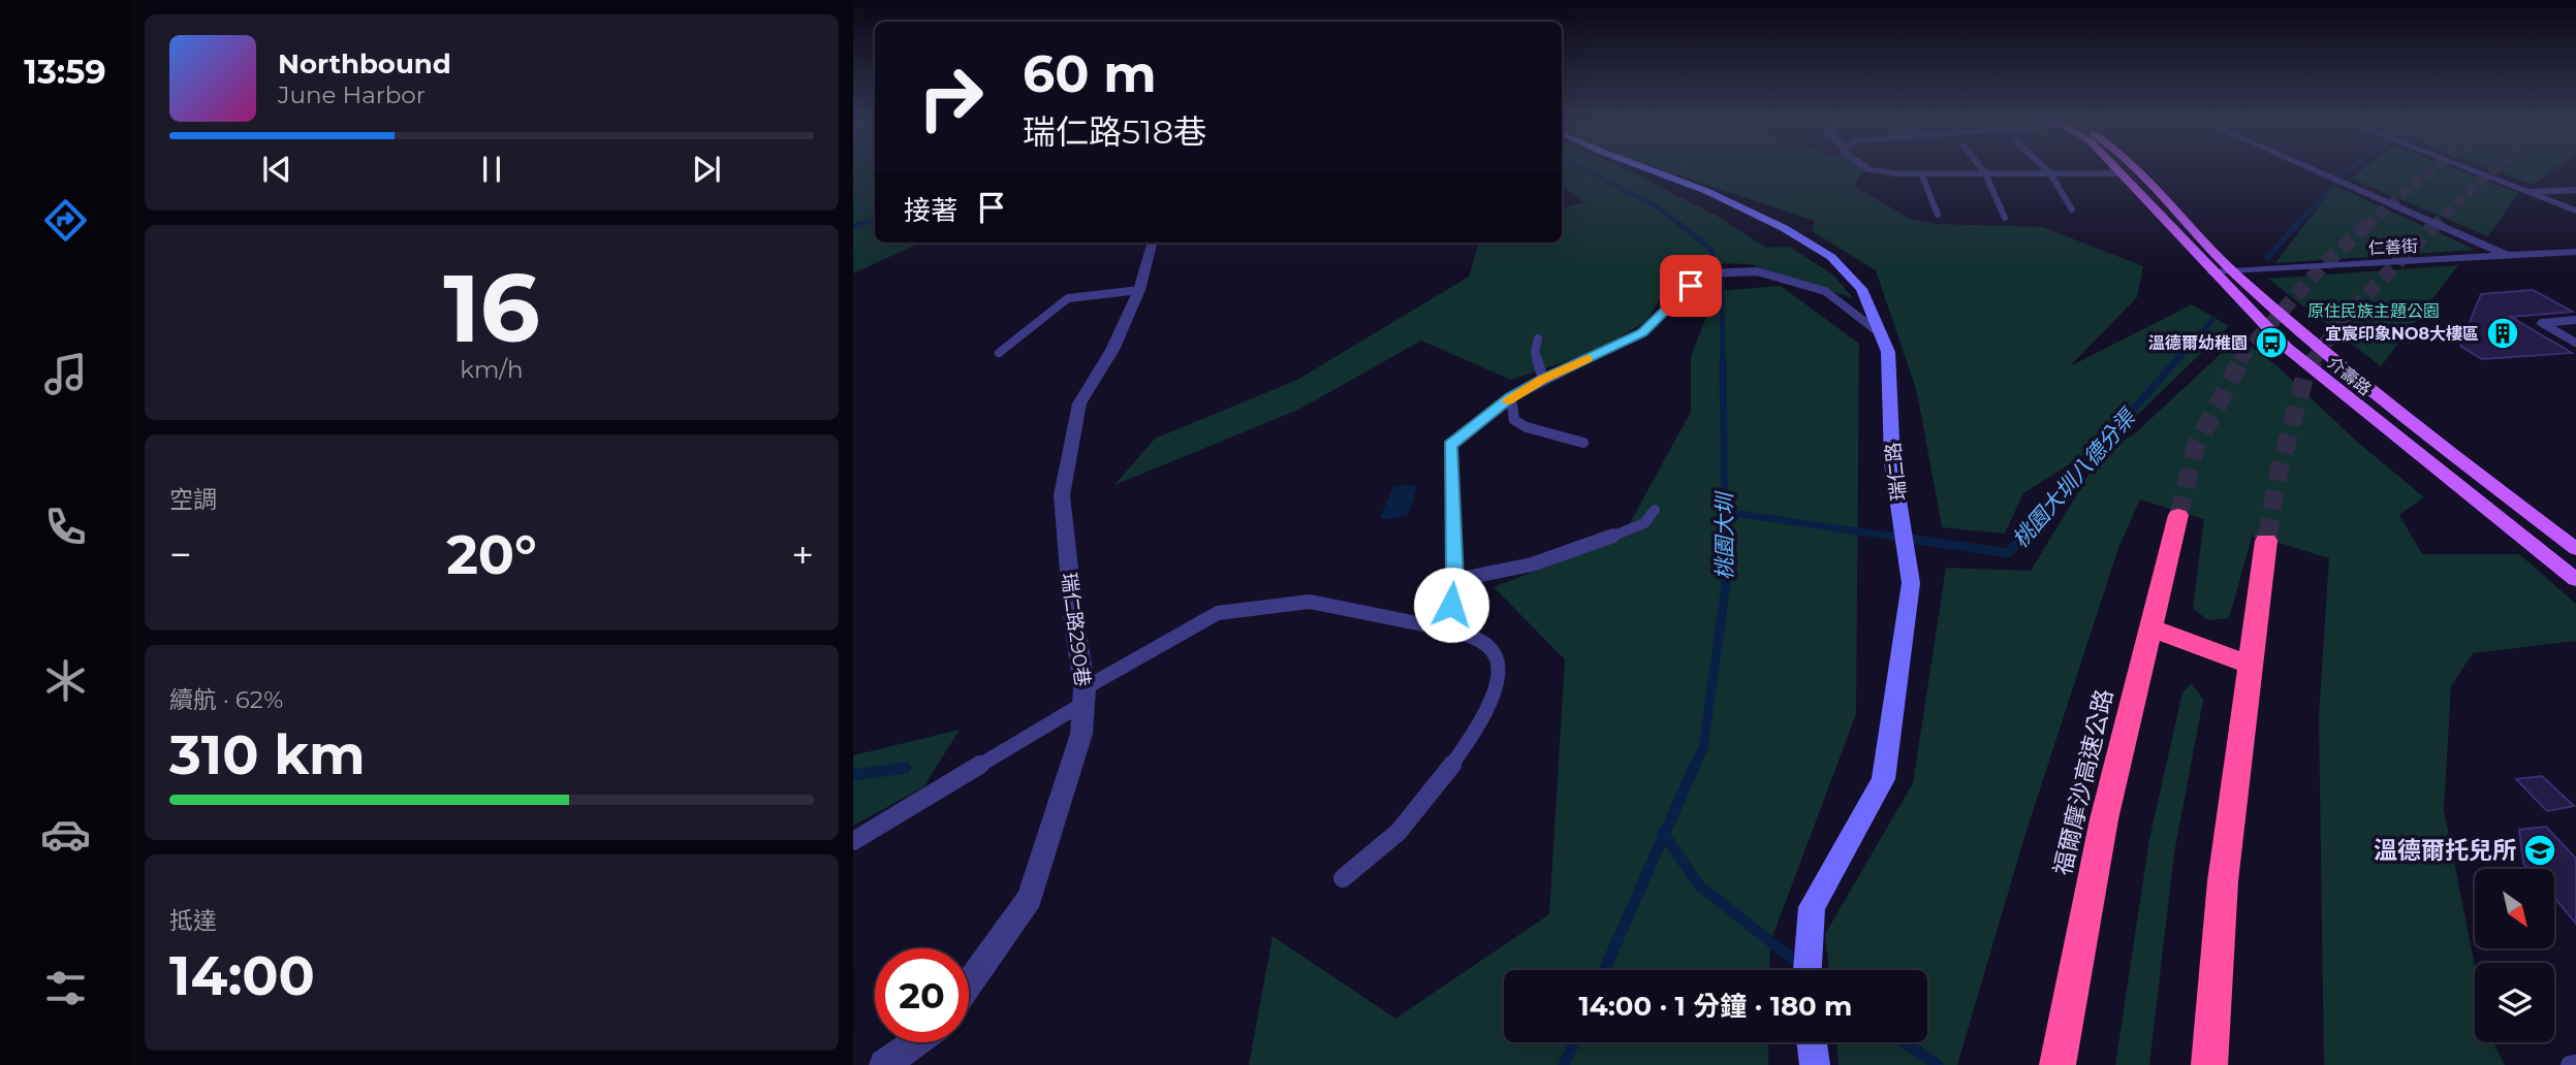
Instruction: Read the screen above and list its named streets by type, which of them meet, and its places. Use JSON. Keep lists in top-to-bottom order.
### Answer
{
  "streets": {
    "highway": ["福爾摩沙高速公路"],
    "main road": ["介壽路"],
    "street": ["仁善街", "瑞仁路", "瑞仁路290巷"]
  },
  "crossings": [
    ["仁善街", "介壽路"]
  ],
  "water": ["桃園大圳八德分渠", "桃園大圳"],
  "parks": ["原住民族主題公園"],
  "places": {
    "building": ["宜宸印象NO8大樓區"],
    "bus stop": ["溫德爾幼稚園"],
    "school or university": ["溫德爾托兒所"]
  },
  "north": "bottom right",
  "page": {
    "tabs": "13:59",
    "turn": ["60 m", "瑞仁路518巷"],
    "song": ["Northbound", "June Harbor"],
    "then": "接著",
    "tile": [
      ["16", "km/h"],
      "空調",
      ["續航 · 62%", "310 km"],
      ["抵達", "14:00"]
    ],
    "heat": ["−", "20°", "+"],
    "limit": "20",
    "trip": "14:00 · 1 分鐘 · 180 m"
  }
}
